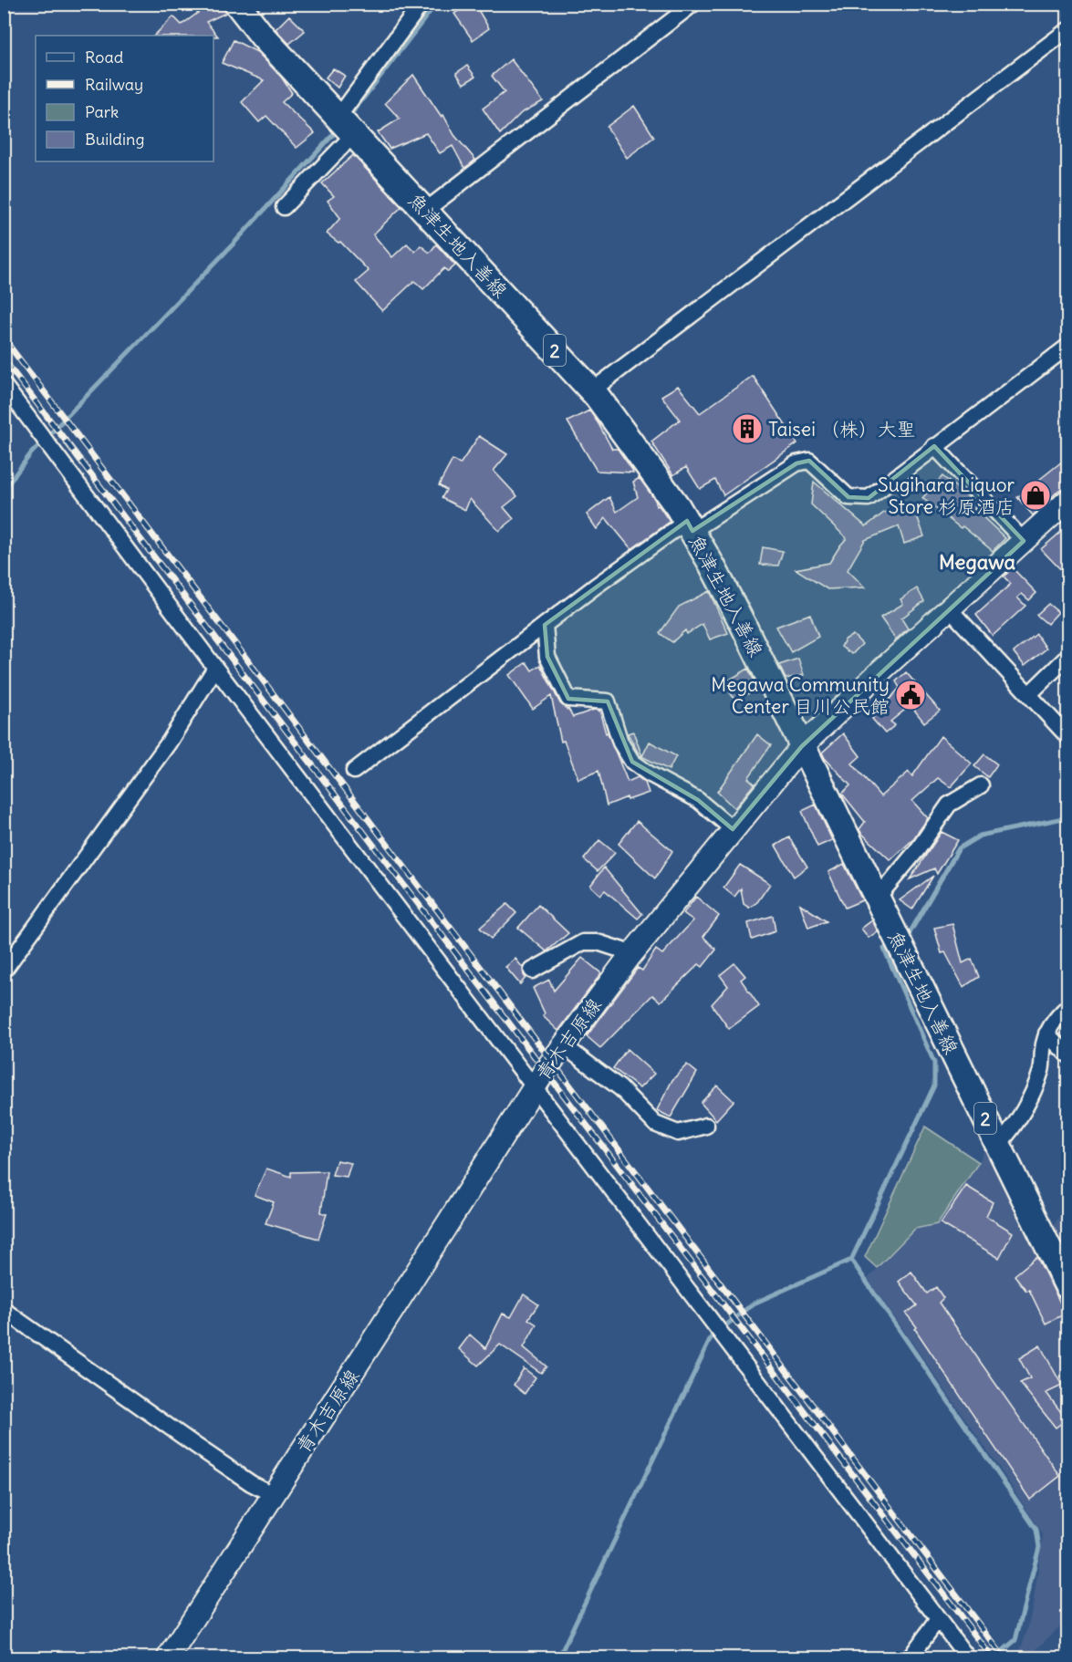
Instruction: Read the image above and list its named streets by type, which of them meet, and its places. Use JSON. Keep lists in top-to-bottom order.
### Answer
{
  "streets": {
    "main road": ["魚津生地入善線", "2", "青木吉原線"]
  },
  "crossings": [
    ["魚津生地入善線", "青木吉原線"]
  ],
  "districts": ["Megawa"],
  "places": {
    "building": ["Taisei （株）大聖"],
    "shop": ["Sugihara Liquor Store 杉原酒店"],
    "public building": ["Megawa Community Center 目川公民館"]
  },
  "legend": [
    "Road",
    "Railway",
    "Park",
    "Building"
  ]
}
